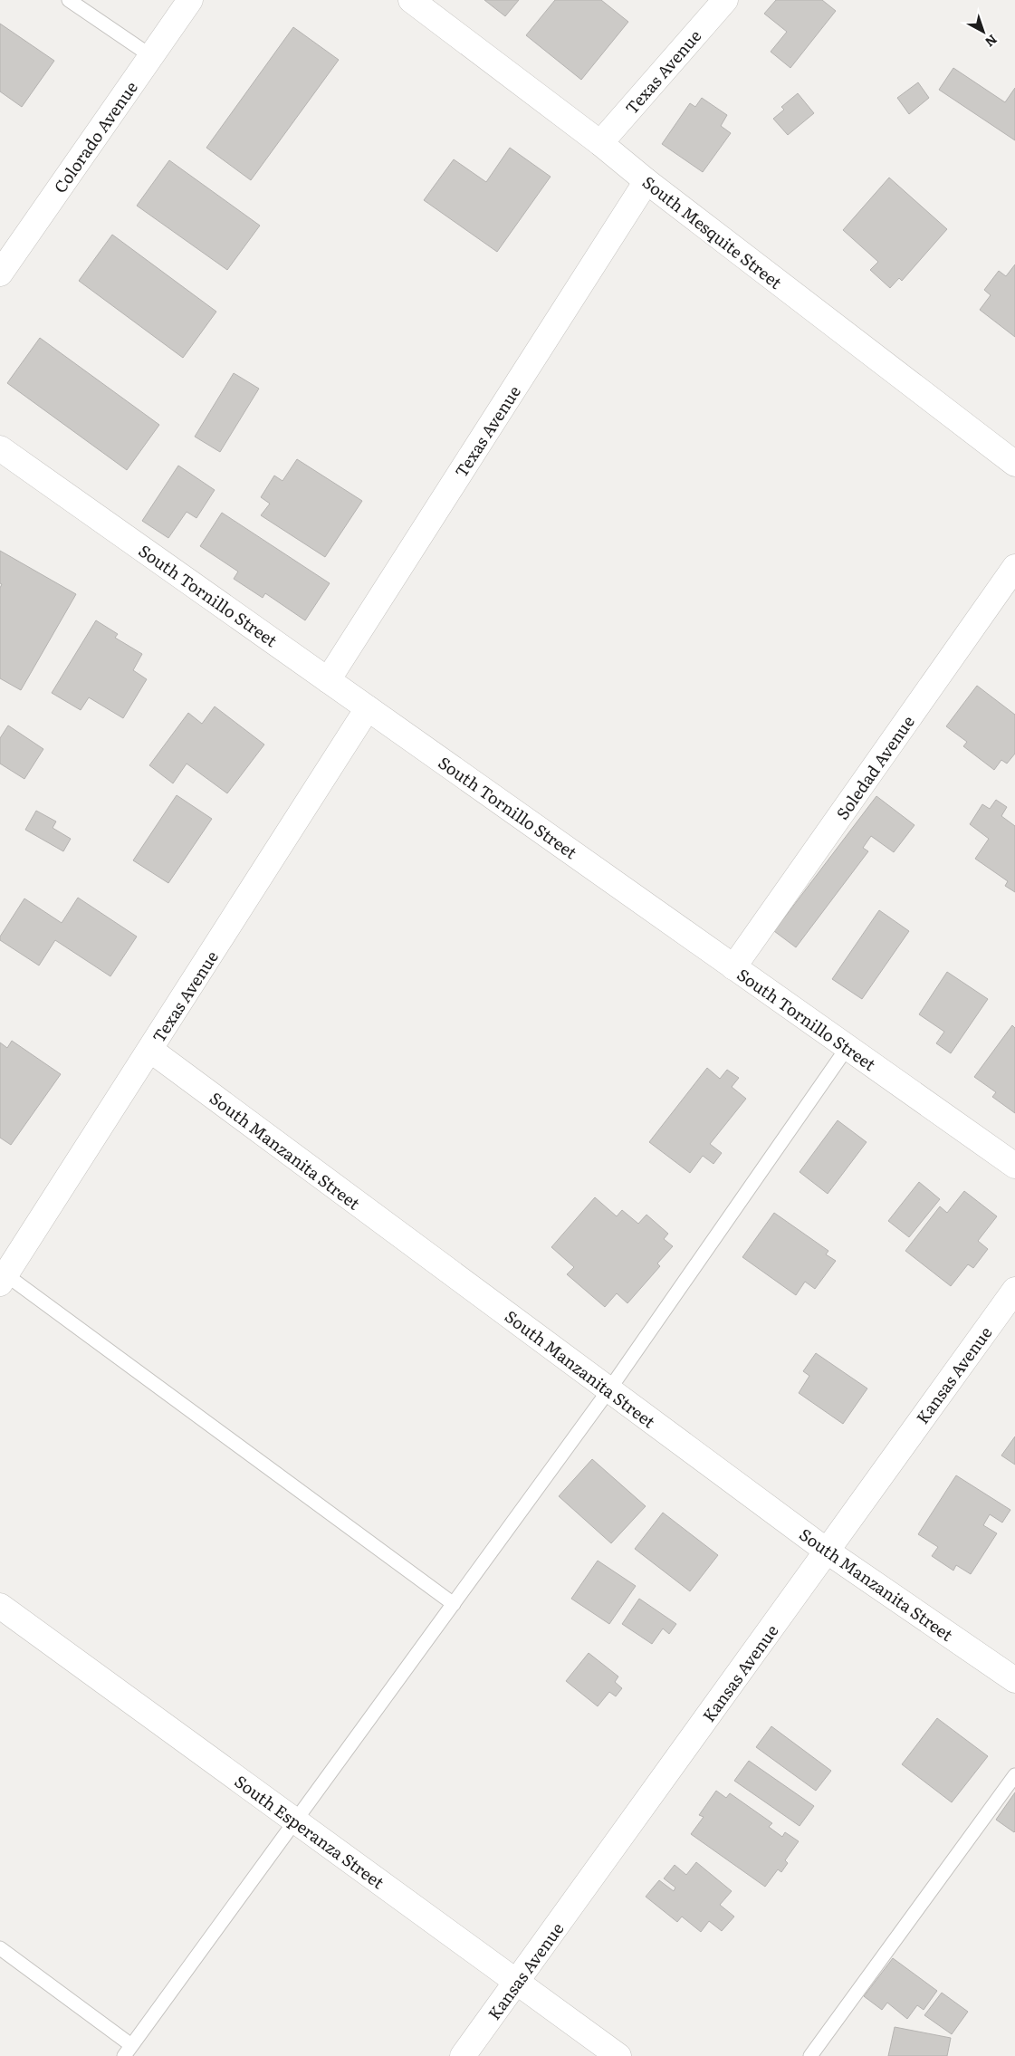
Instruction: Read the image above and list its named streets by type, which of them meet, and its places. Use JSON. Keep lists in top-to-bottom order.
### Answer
{
  "streets": {
    "street": [
      "Texas Avenue",
      "Colorado Avenue",
      "South Mesquite Street",
      "South Tornillo Street",
      "Soledad Avenue",
      "South Manzanita Street",
      "Kansas Avenue",
      "South Esperanza Street"
    ]
  },
  "crossings": [
    ["Texas Avenue", "South Mesquite Street"],
    ["Texas Avenue", "South Tornillo Street"],
    ["Texas Avenue", "South Manzanita Street"],
    ["South Tornillo Street", "Soledad Avenue"],
    ["South Manzanita Street", "Kansas Avenue"],
    ["Kansas Avenue", "South Esperanza Street"]
  ],
  "north": "bottom right"
}
